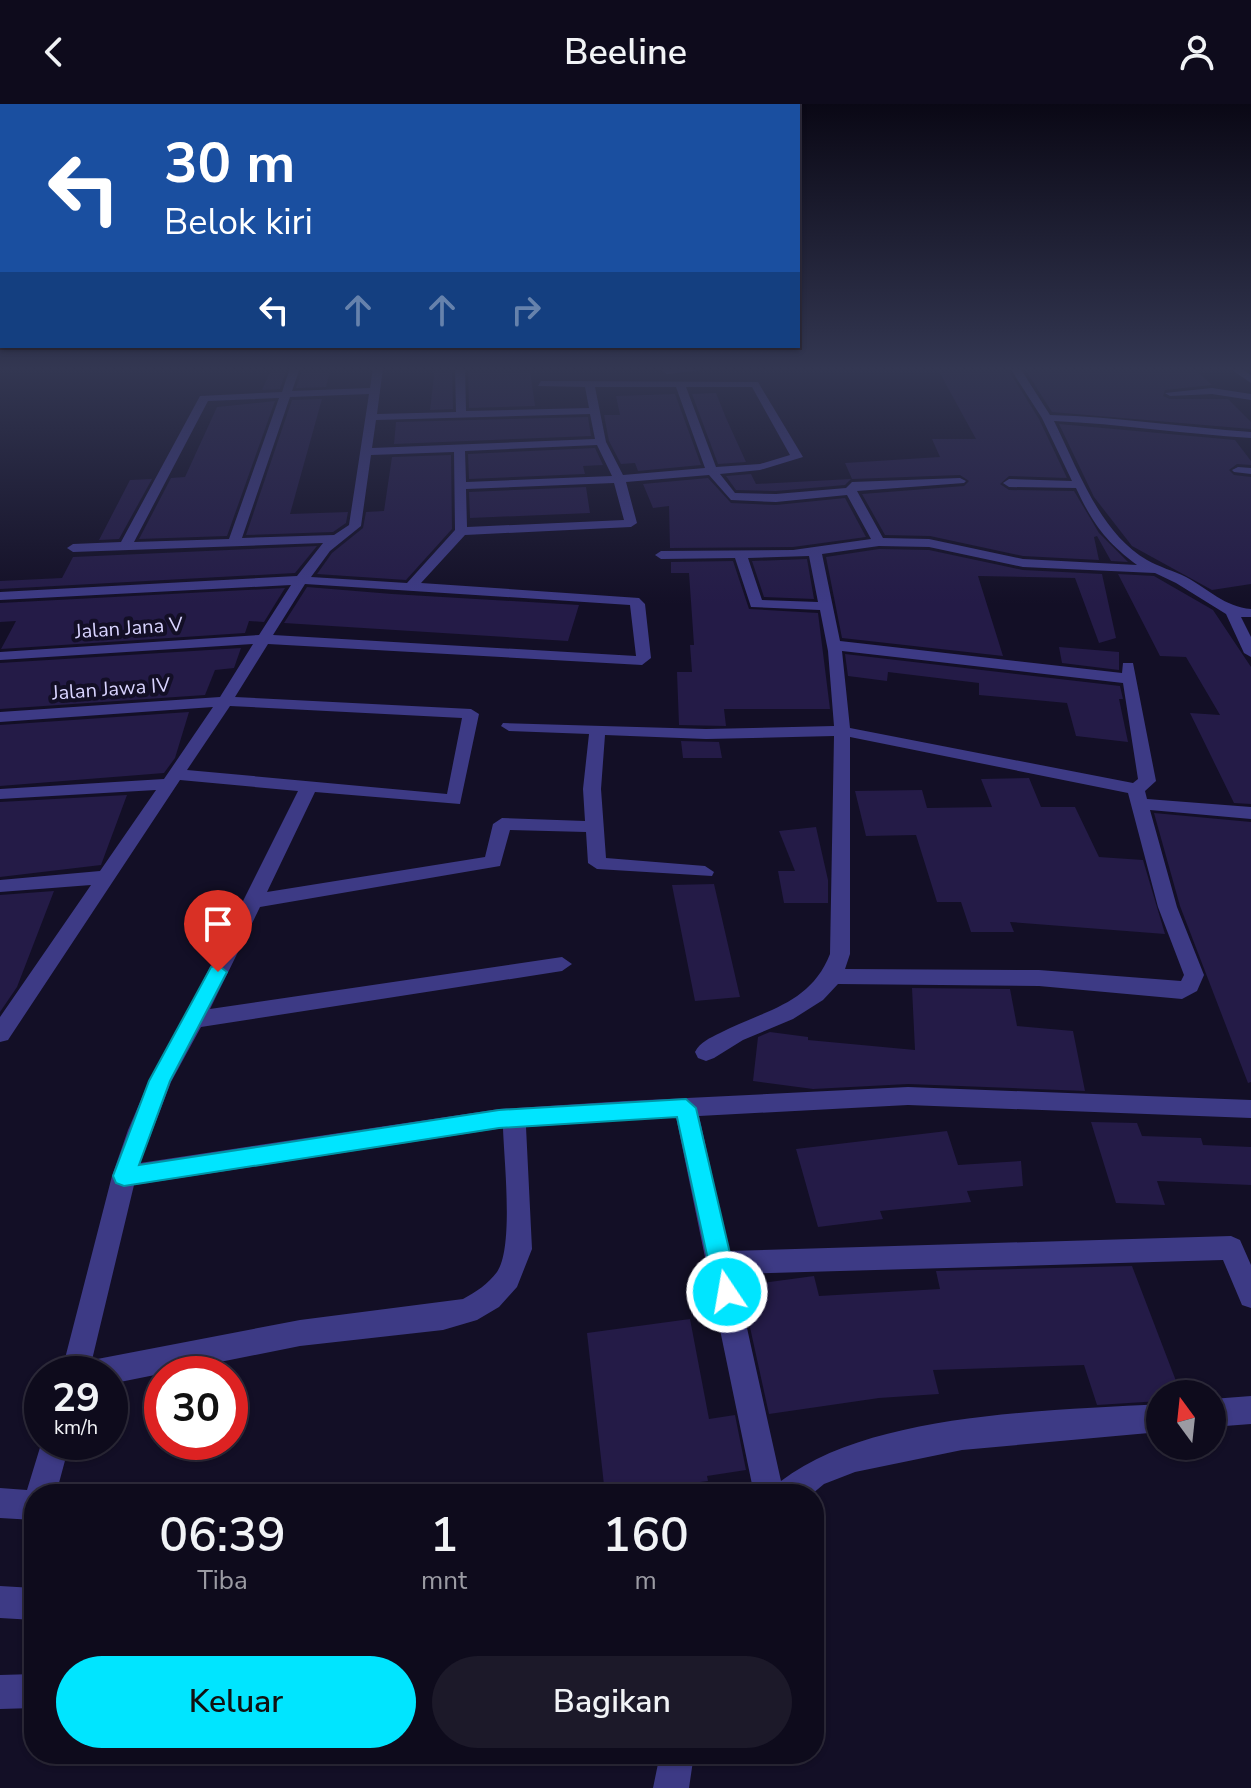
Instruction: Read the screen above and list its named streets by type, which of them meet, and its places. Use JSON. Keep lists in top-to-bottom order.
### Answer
{
  "streets": {
    "street": ["Jalan Jana V", "Jalan Jawa IV"]
  },
  "north": "top",
  "page": {
    "header": "Beeline",
    "turn": ["30 m", "Belok kiri"],
    "speed": "29 km/h",
    "limit": "30",
    "eta": [
      "06:39",
      "Tiba",
      "1",
      "mnt",
      "160",
      "m"
    ],
    "buttons": ["Keluar", "Bagikan"]
  }
}
